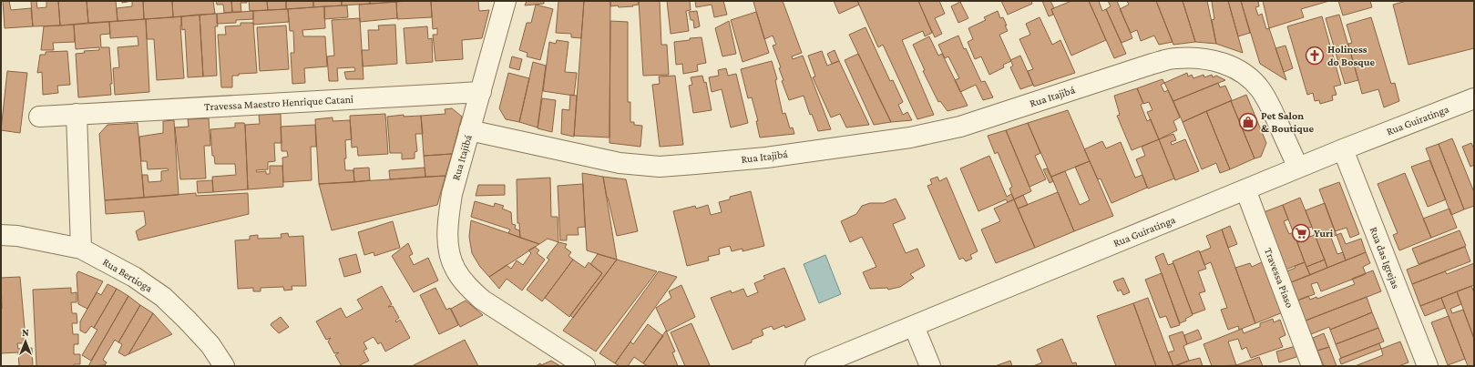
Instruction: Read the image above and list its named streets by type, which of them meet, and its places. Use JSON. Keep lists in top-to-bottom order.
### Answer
{
  "streets": {
    "street": [
      "Rua Itajibá",
      "Travessa Maestro Henrique Catani",
      "Rua Guiratinga",
      "Rua das Igrejas",
      "Rua Bertioga",
      "Travessa Piaso"
    ]
  },
  "crossings": [
    ["Rua Itajibá", "Rua Guiratinga"],
    ["Rua Guiratinga", "Rua das Igrejas"],
    ["Rua Guiratinga", "Travessa Piaso"]
  ],
  "places": {
    "church": ["Holiness do Bosque"],
    "shop": ["Pet Salon & Boutique"],
    "supermarket": ["Yuri"]
  },
  "north": "top"
}
